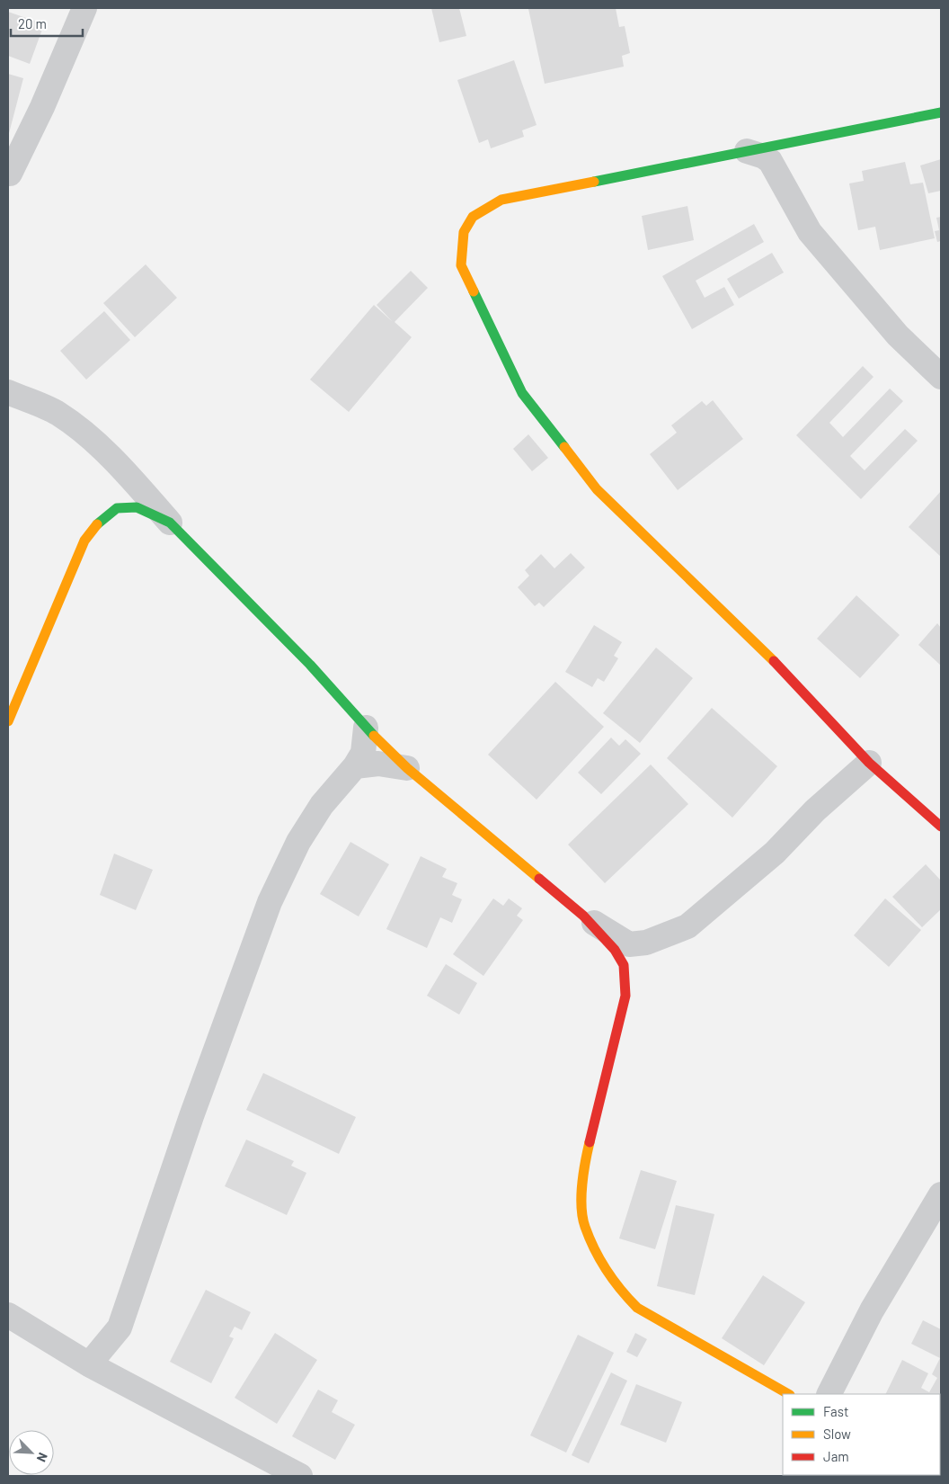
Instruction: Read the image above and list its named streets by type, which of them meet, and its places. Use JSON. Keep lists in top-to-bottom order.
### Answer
{
  "legend": ["Fast", "Slow", "Jam"],
  "scale_bar": "20 m",
  "north": "bottom right"
}
